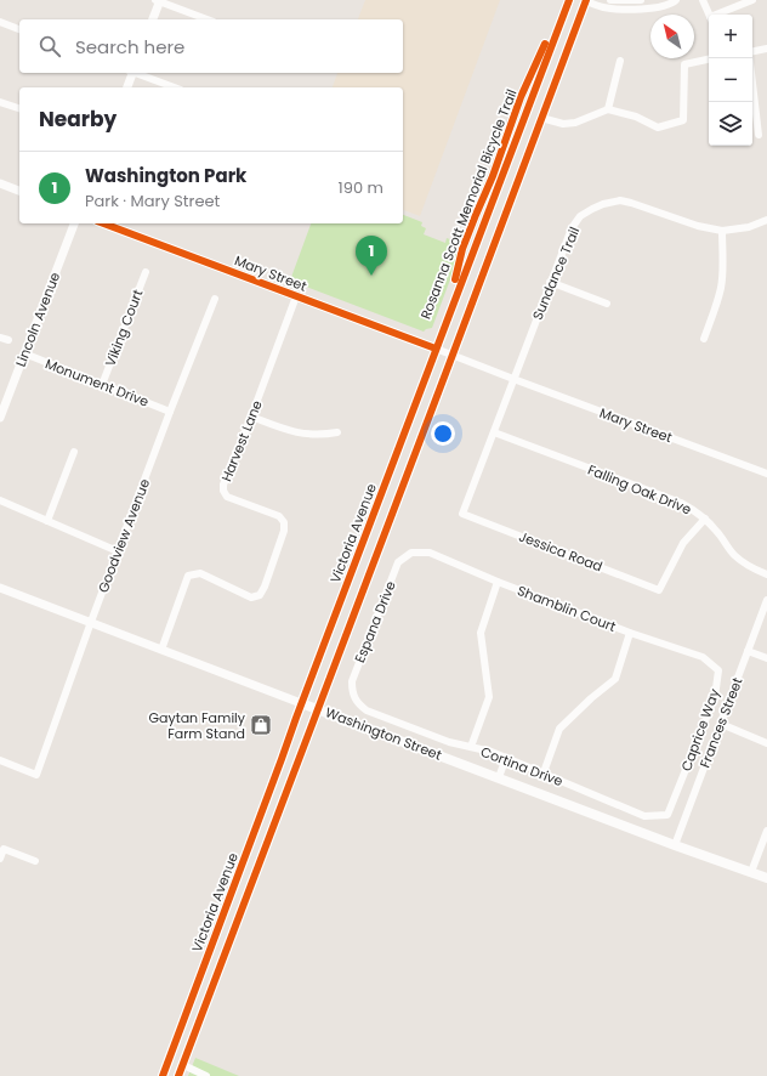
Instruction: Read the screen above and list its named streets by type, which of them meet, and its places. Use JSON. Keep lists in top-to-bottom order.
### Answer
{
  "streets": {
    "main road": ["Victoria Avenue", "Washington Street"],
    "street": [
      "Mary Street",
      "Sundance Trail",
      "Lincoln Avenue",
      "Viking Court",
      "Monument Drive",
      "Harvest Lane",
      "Falling Oak Drive",
      "Goodview Avenue",
      "Jessica Road",
      "Shamblin Court",
      "Espana Drive",
      "Frances Street",
      "Caprice Way",
      "Cortina Drive"
    ],
    "cycle path": ["Rosanna Scott Memorial Bicycle Trail"]
  },
  "crossings": [
    ["Mary Street", "Sundance Trail"],
    ["Mary Street", "Harvest Lane"],
    ["Mary Street", "Victoria Avenue"],
    ["Sundance Trail", "Falling Oak Drive"],
    ["Sundance Trail", "Jessica Road"],
    ["Lincoln Avenue", "Monument Drive"],
    ["Viking Court", "Monument Drive"],
    ["Monument Drive", "Goodview Avenue"],
    ["Harvest Lane", "Washington Street"],
    ["Falling Oak Drive", "Jessica Road"],
    ["Victoria Avenue", "Washington Street"],
    ["Goodview Avenue", "Washington Street"],
    ["Shamblin Court", "Espana Drive"],
    ["Shamblin Court", "Caprice Way"],
    ["Espana Drive", "Cortina Drive"],
    ["Frances Street", "Washington Street"],
    ["Caprice Way", "Cortina Drive"]
  ],
  "places": {
    "shop": ["Gaytan Family Farm Stand"]
  },
  "north": "top left",
  "page": {
    "map_buttons": ["+", "−"],
    "search": "Search here",
    "heading": "Nearby",
    "list": [
      {
        "mark": "1",
        "name": "Washington Park",
        "note": "Park · Mary Street",
        "value": "190 m"
      }
    ],
    "pins": "1"
  }
}
